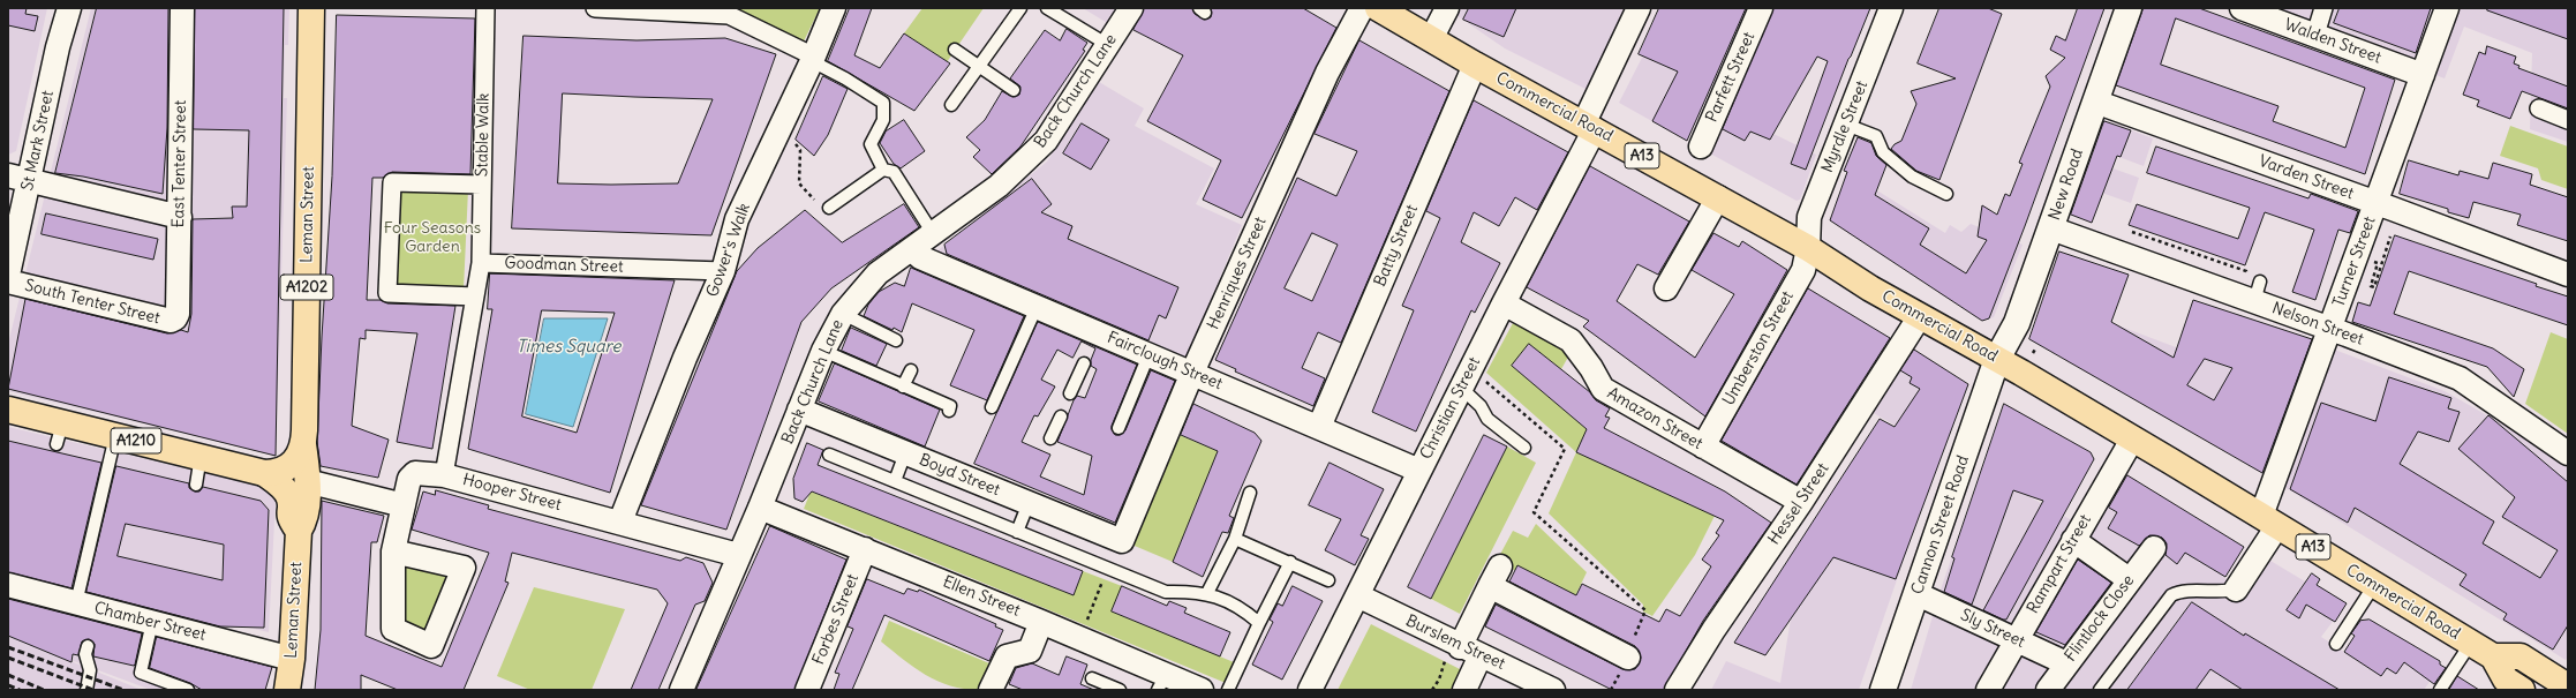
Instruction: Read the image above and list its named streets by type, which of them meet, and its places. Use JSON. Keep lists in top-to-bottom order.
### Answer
{
  "streets": {
    "main road": [
      "Commercial Road",
      "A13",
      "New Road",
      "Leman Street",
      "A1202",
      "A1210",
      "Cannon Street Road"
    ],
    "street": [
      "Walden Street",
      "Parfett Street",
      "Back Church Lane",
      "Myrdle Street",
      "Stable Walk",
      "St Mark Street",
      "East Tenter Street",
      "Varden Street",
      "Batty Street",
      "Gower's Walk",
      "Turner Street",
      "Goodman Street",
      "Henriques Street",
      "South Tenter Street",
      "Nelson Street",
      "Umberston Street",
      "Fairclough Street",
      "Christian Street",
      "Amazon Street",
      "Boyd Street",
      "Hooper Street",
      "Hessel Street",
      "Rampart Street",
      "Ellen Street",
      "Flintlock Close",
      "Forbes Street",
      "Chamber Street",
      "Sly Street",
      "Burslem Street"
    ]
  },
  "crossings": [
    ["Walden Street", "Turner Street"],
    ["Back Church Lane", "Fairclough Street"],
    ["Back Church Lane", "Boyd Street"],
    ["Back Church Lane", "Hooper Street"],
    ["Back Church Lane", "Ellen Street"],
    ["Commercial Road", "Myrdle Street"],
    ["Commercial Road", "New Road"],
    ["Commercial Road", "Batty Street"],
    ["Commercial Road", "Turner Street"],
    ["Commercial Road", "Umberston Street"],
    ["Commercial Road", "Christian Street"],
    ["Commercial Road", "Hessel Street"],
    ["Commercial Road", "Cannon Street Road"],
    ["Commercial Road", "Rampart Street"],
    ["Myrdle Street", "Umberston Street"],
    ["Stable Walk", "Goodman Street"],
    ["East Tenter Street", "South Tenter Street"],
    ["Varden Street", "New Road"],
    ["Varden Street", "Turner Street"],
    ["New Road", "Nelson Street"],
    ["New Road", "Cannon Street Road"],
    ["Leman Street", "A1210"],
    ["Leman Street", "Chamber Street"],
    ["Batty Street", "Fairclough Street"],
    ["Gower's Walk", "Goodman Street"],
    ["Gower's Walk", "Hooper Street"],
    ["Turner Street", "Nelson Street"],
    ["Goodman Street", "Hooper Street"],
    ["Henriques Street", "Fairclough Street"],
    ["Henriques Street", "Boyd Street"],
    ["Umberston Street", "Amazon Street"],
    ["Fairclough Street", "Christian Street"],
    ["Christian Street", "Amazon Street"],
    ["Christian Street", "Burslem Street"],
    ["Amazon Street", "Hessel Street"],
    ["Cannon Street Road", "Sly Street"],
    ["Rampart Street", "Sly Street"],
    ["Ellen Street", "Forbes Street"],
    ["Flintlock Close", "Sly Street"]
  ],
  "water": ["Times Square"],
  "parks": ["Four Seasons Garden"]
}
